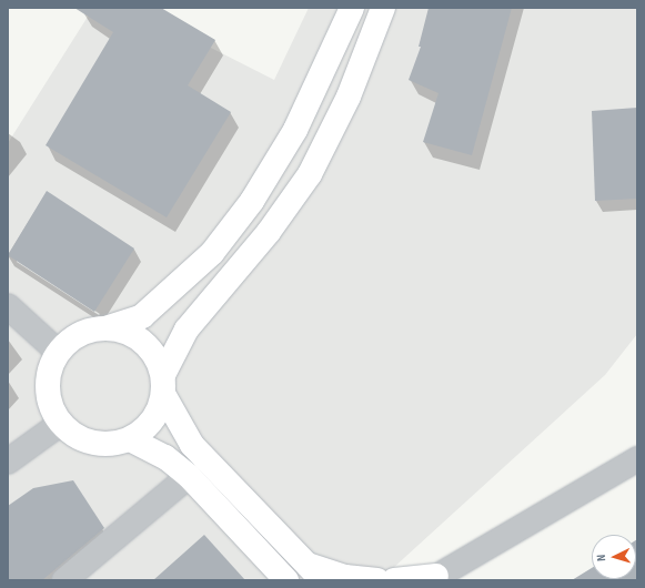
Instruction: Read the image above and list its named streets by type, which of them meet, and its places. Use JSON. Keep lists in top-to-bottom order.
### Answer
{
  "north": "left"
}
